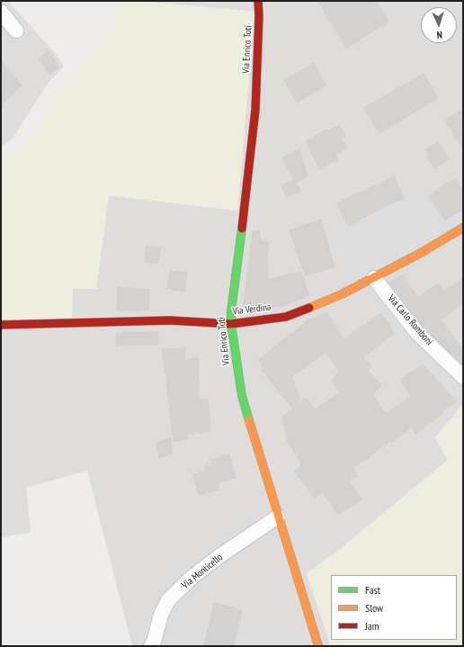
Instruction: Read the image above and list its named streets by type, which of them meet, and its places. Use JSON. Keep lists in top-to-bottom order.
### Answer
{
  "streets": {
    "street": [
      "Via Enrico Toti",
      "Via Verdina",
      "Via Carlo Romboni",
      "Via Monticello"
    ]
  },
  "crossings": [
    ["Via Enrico Toti", "Via Verdina"],
    ["Via Enrico Toti", "Via Monticello"],
    ["Via Verdina", "Via Carlo Romboni"]
  ],
  "legend": ["Fast", "Slow", "Jam"],
  "north": "bottom"
}
